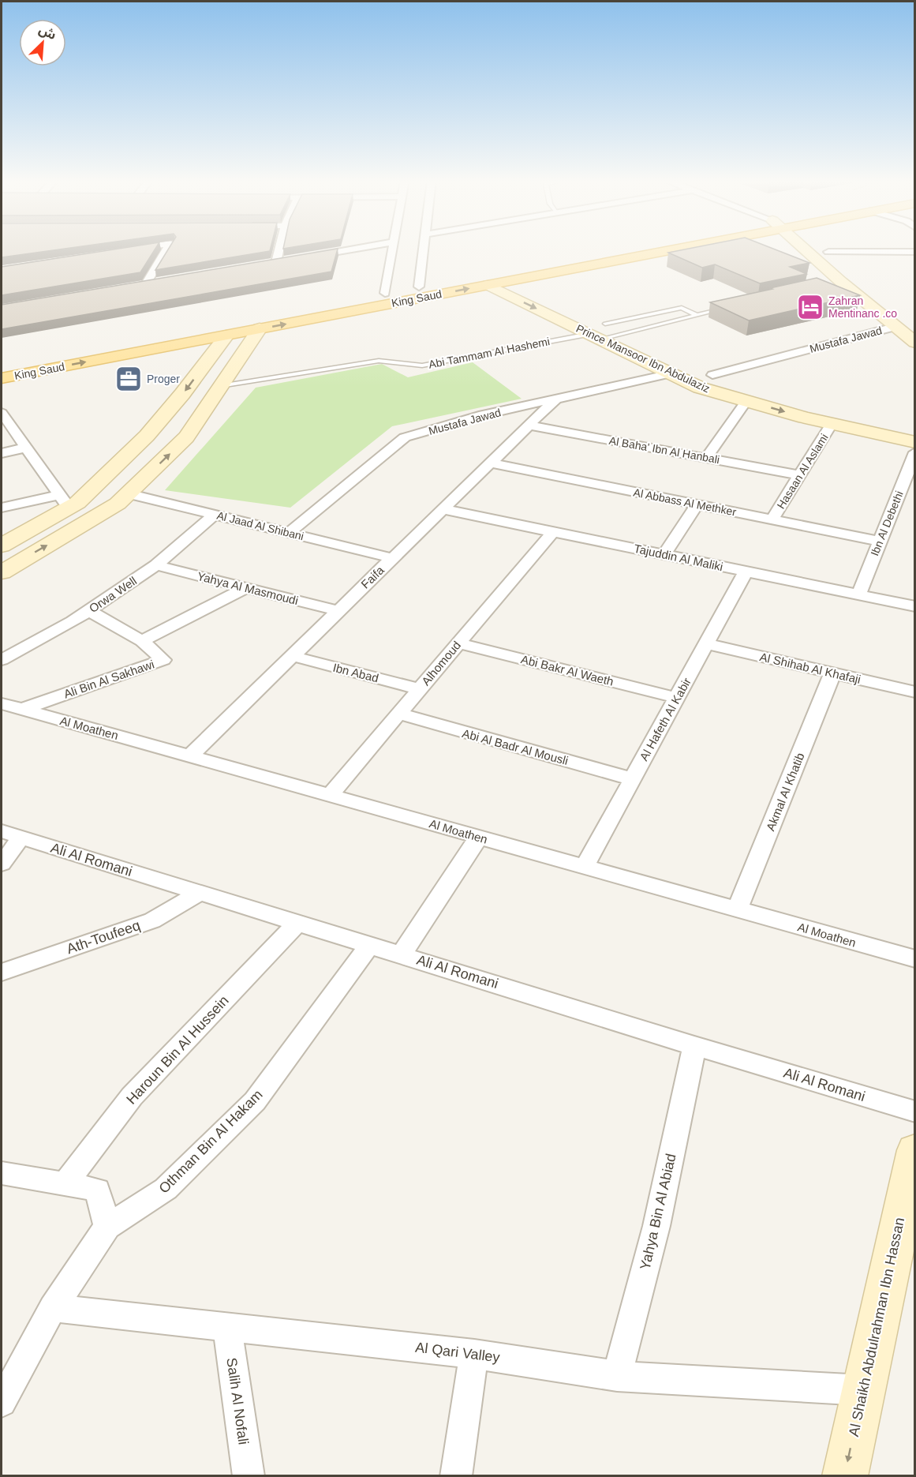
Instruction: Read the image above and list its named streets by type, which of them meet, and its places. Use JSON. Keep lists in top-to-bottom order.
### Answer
{
  "streets": {
    "main road": ["King Saud"],
    "street": [
      "Mustafa Jawad",
      "Prince Mansoor Ibn Abdulaziz",
      "Al Baha' Ibn Al Hanbali",
      "Hasaan Al Aslami",
      "Al Abbass Al Methker",
      "Ibn Al Debethi",
      "Al Jaad Al Shibani",
      "Tajuddin Al Maliki",
      "Faifa",
      "Yahya Al Masmoudi",
      "Orwa Well",
      "Alhomoud",
      "Al Shihab Al Khafaji",
      "Abi Bakr Al Waeth",
      "Ibn Abad",
      "Ali Bin Al Sakhawi",
      "Al Hafeth Al Kabir",
      "Al Moathen",
      "Abi Al Badr Al Mousli",
      "Akmal Al Khatib",
      "Ali Al Romani",
      "Ath-Toufeeq",
      "Haroun Bin Al Hussein",
      "Othman Bin Al Hakam",
      "Yahya Bin Al Abiad",
      "Al Shaikh Abdulrahman Ibn Hassan",
      "Al Qari Valley",
      "Salih Al Nofali"
    ],
    "lane": ["Abi Tammam Al Hashemi"]
  },
  "crossings": [
    ["King Saud", "Prince Mansoor Ibn Abdulaziz"],
    ["Mustafa Jawad", "Prince Mansoor Ibn Abdulaziz"],
    ["Mustafa Jawad", "Al Jaad Al Shibani"],
    ["Mustafa Jawad", "Faifa"],
    ["Abi Tammam Al Hashemi", "Prince Mansoor Ibn Abdulaziz"],
    ["Prince Mansoor Ibn Abdulaziz", "Hasaan Al Aslami"],
    ["Al Baha' Ibn Al Hanbali", "Hasaan Al Aslami"],
    ["Al Baha' Ibn Al Hanbali", "Faifa"],
    ["Hasaan Al Aslami", "Al Abbass Al Methker"],
    ["Al Abbass Al Methker", "Ibn Al Debethi"],
    ["Al Abbass Al Methker", "Faifa"],
    ["Ibn Al Debethi", "Tajuddin Al Maliki"],
    ["Al Jaad Al Shibani", "Faifa"],
    ["Al Jaad Al Shibani", "Orwa Well"],
    ["Tajuddin Al Maliki", "Faifa"],
    ["Tajuddin Al Maliki", "Alhomoud"],
    ["Tajuddin Al Maliki", "Al Hafeth Al Kabir"],
    ["Faifa", "Yahya Al Masmoudi"],
    ["Faifa", "Ibn Abad"],
    ["Faifa", "Al Moathen"],
    ["Yahya Al Masmoudi", "Orwa Well"],
    ["Alhomoud", "Abi Bakr Al Waeth"],
    ["Alhomoud", "Ibn Abad"],
    ["Alhomoud", "Al Moathen"],
    ["Alhomoud", "Abi Al Badr Al Mousli"],
    ["Al Shihab Al Khafaji", "Al Hafeth Al Kabir"],
    ["Al Shihab Al Khafaji", "Akmal Al Khatib"],
    ["Abi Bakr Al Waeth", "Al Hafeth Al Kabir"],
    ["Ali Bin Al Sakhawi", "Al Moathen"],
    ["Al Hafeth Al Kabir", "Al Moathen"],
    ["Al Hafeth Al Kabir", "Abi Al Badr Al Mousli"],
    ["Al Moathen", "Akmal Al Khatib"],
    ["Ali Al Romani", "Ath-Toufeeq"],
    ["Ali Al Romani", "Haroun Bin Al Hussein"],
    ["Ali Al Romani", "Othman Bin Al Hakam"],
    ["Ali Al Romani", "Yahya Bin Al Abiad"],
    ["Othman Bin Al Hakam", "Al Qari Valley"],
    ["Yahya Bin Al Abiad", "Al Qari Valley"],
    ["Al Shaikh Abdulrahman Ibn Hassan", "Al Qari Valley"],
    ["Al Qari Valley", "Salih Al Nofali"]
  ],
  "places": {
    "hotel": ["Zahran Mentinanc .co"],
    "office": ["Proger"]
  },
  "north": "top right"
}
